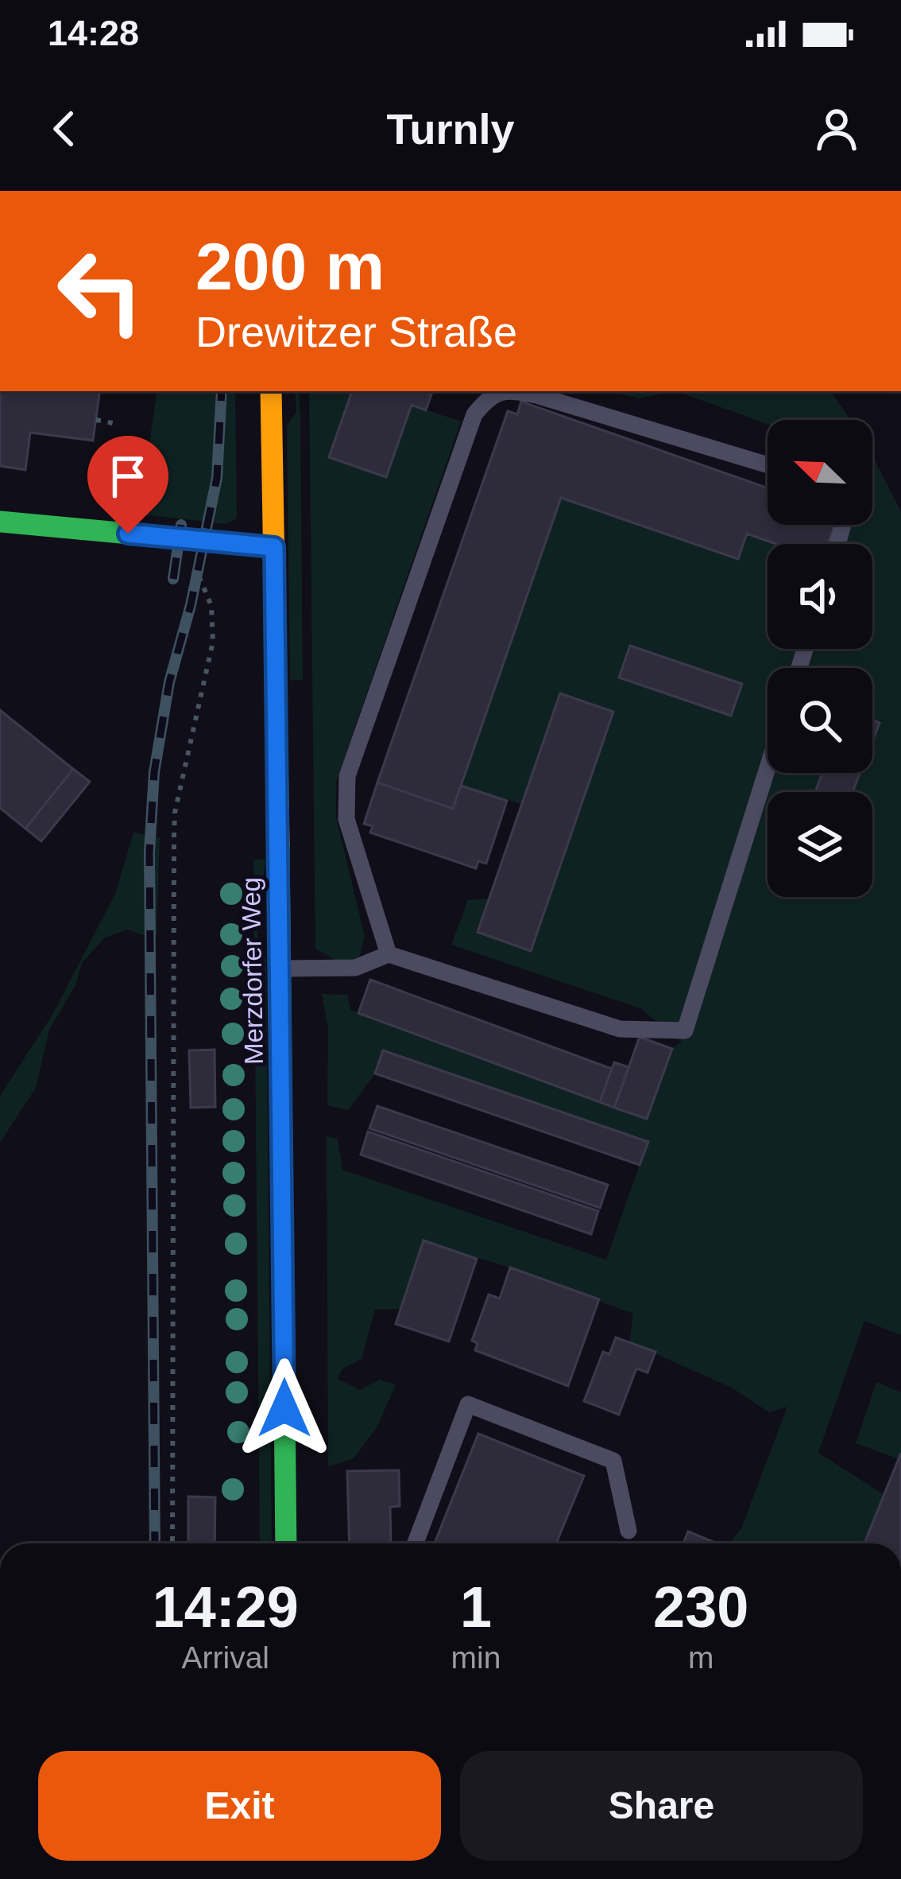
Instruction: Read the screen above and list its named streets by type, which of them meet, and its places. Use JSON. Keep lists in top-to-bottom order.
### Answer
{
  "streets": {
    "street": ["Merzdorfer Weg"]
  },
  "north": "top left",
  "page": {
    "status": "14:28",
    "header": "Turnly",
    "turn": ["200 m", "Drewitzer Straße"],
    "eta": [
      "14:29",
      "Arrival",
      "1",
      "min",
      "230",
      "m"
    ],
    "buttons": ["Exit", "Share"]
  }
}
